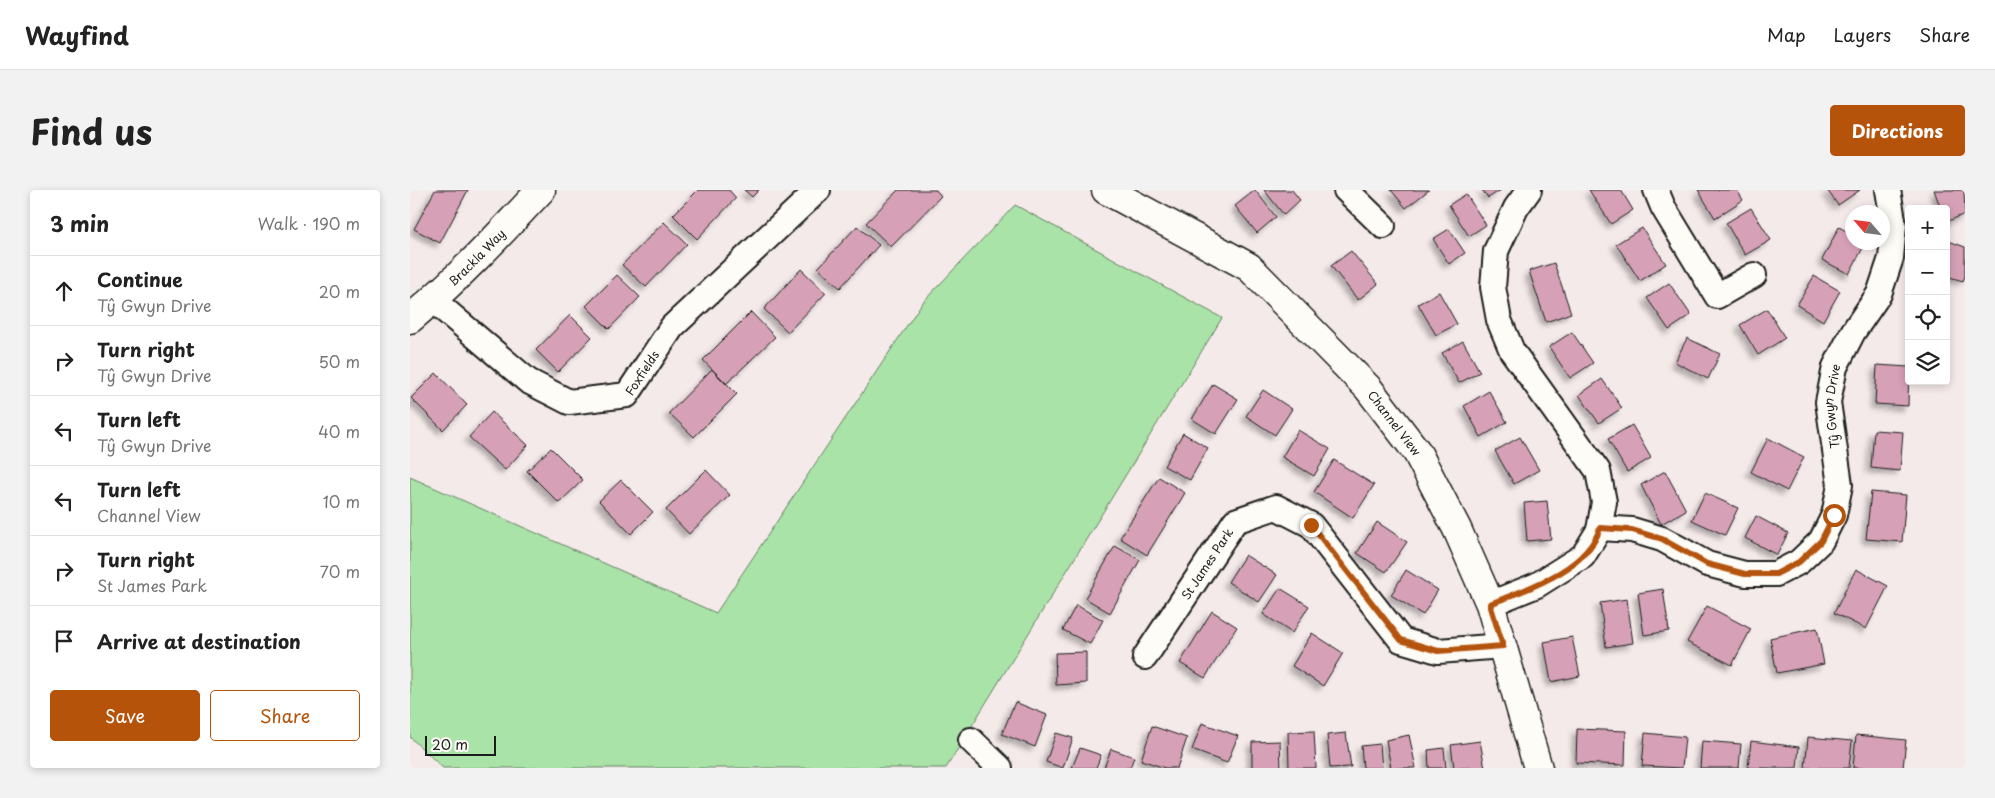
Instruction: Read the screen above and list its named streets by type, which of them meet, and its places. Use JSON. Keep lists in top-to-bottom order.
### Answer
{
  "streets": {
    "street": [
      "Brackla Way",
      "Foxfields",
      "Tŷ Gwyn Drive",
      "Channel View",
      "St James Park"
    ]
  },
  "crossings": [
    ["Brackla Way", "Foxfields"],
    ["Channel View", "St James Park"]
  ],
  "scale_bar": "20 m",
  "north": "top left",
  "page": {
    "header": "Wayfind",
    "nav": ["Map", "Layers", "Share"],
    "title": "Find us",
    "buttons": [
      "Directions",
      ["Save", "Share"]
    ],
    "heading": ["3 min", "Walk · 190 m"],
    "map_buttons": ["+", "−"],
    "list": [
      ["Continue", "Tŷ Gwyn Drive", "20 m"],
      ["Turn right", "Tŷ Gwyn Drive", "50 m"],
      ["Turn left", "Tŷ Gwyn Drive", "40 m"],
      ["Turn left", "Channel View", "10 m"],
      ["Turn right", "St James Park", "70 m"],
      "Arrive at destination"
    ],
    "scale": "20 m"
  }
}
